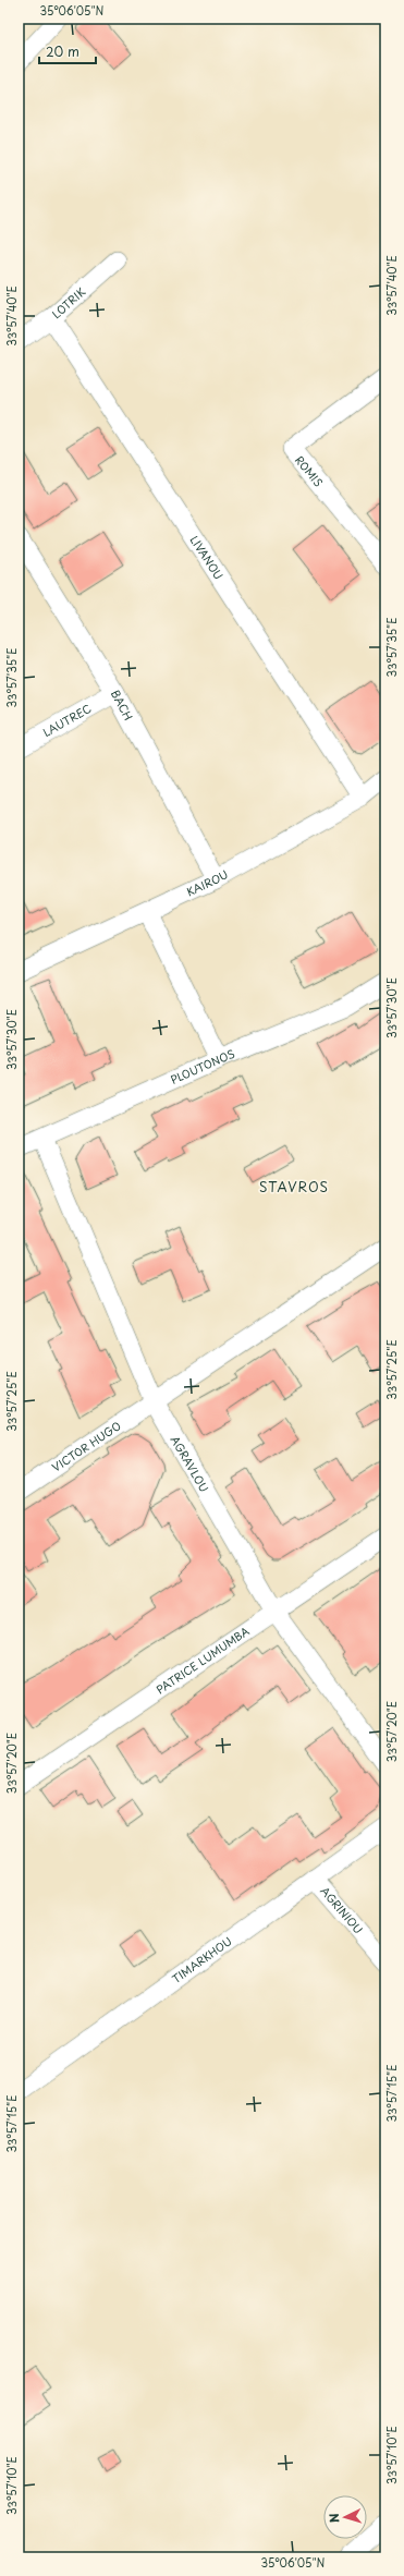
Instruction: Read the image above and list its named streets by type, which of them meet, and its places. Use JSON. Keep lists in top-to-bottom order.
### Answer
{
  "streets": {
    "street": [
      "LOTRIK",
      "ROMIS",
      "LIVANOU",
      "BACH",
      "LAUTREC",
      "KAIROU",
      "PLOUTONOS",
      "VICTOR HUGO",
      "AGRAVLOU",
      "PATRICE LUMUMBA",
      "AGRINIOU",
      "TIMARKHOU"
    ]
  },
  "crossings": [
    ["LOTRIK", "LIVANOU"],
    ["LIVANOU", "KAIROU"],
    ["BACH", "LAUTREC"],
    ["BACH", "KAIROU"],
    ["PLOUTONOS", "AGRAVLOU"],
    ["VICTOR HUGO", "AGRAVLOU"],
    ["AGRAVLOU", "PATRICE LUMUMBA"],
    ["AGRINIOU", "TIMARKHOU"]
  ],
  "districts": ["STAVROS"],
  "scale_bar": "20 m",
  "north": "left",
  "coordinates": [
    "35°06'05\"N",
    "33°57'40\"E",
    "33°57'35\"E",
    "33°57'30\"E",
    "33°57'25\"E",
    "33°57'20\"E",
    "33°57'15\"E",
    "33°57'10\"E"
  ]
}
